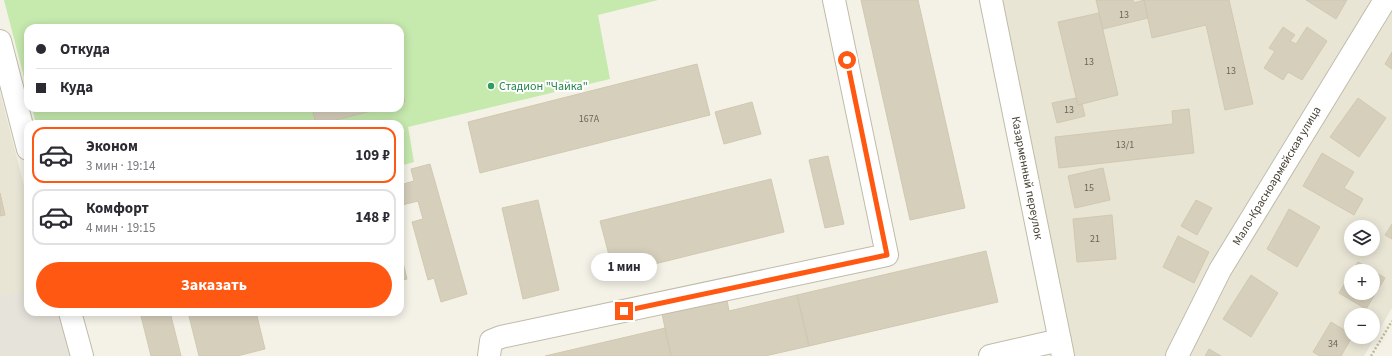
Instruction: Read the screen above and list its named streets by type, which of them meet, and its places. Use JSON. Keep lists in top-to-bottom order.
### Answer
{
  "streets": {
    "street": ["Мало-Красноармейская улица", "Казарменный переулок"]
  },
  "places": ["Стадион \"Чайка\""],
  "house_numbers": [
    "13",
    "13",
    "13",
    "13",
    "167А",
    "13/1",
    "15",
    "21",
    "34"
  ],
  "page": {
    "banner": ["Откуда", "Куда"],
    "list": [
      {
        "name": "Эконом",
        "note": "3 мин · 19:14",
        "value": "109 ₽"
      },
      {
        "name": "Комфорт",
        "note": "4 мин · 19:15",
        "value": "148 ₽"
      }
    ],
    "map_buttons": ["+", "−"],
    "bubble": "1 мин",
    "buttons": "Заказать"
  }
}
